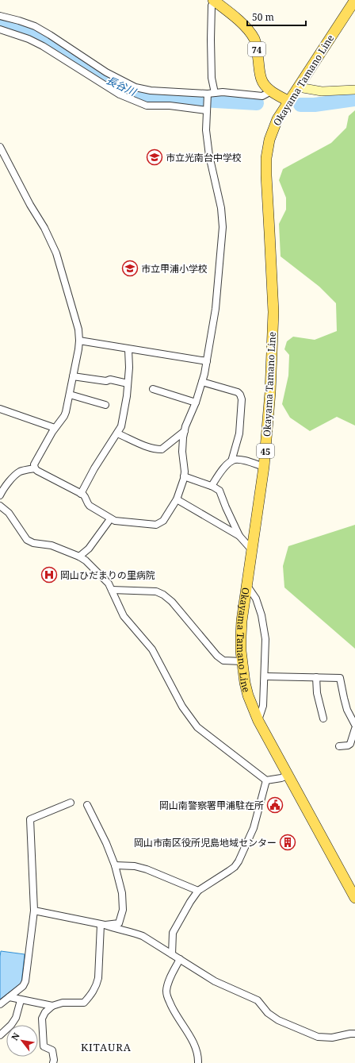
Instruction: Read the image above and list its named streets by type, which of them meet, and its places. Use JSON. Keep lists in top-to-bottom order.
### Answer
{
  "streets": {
    "main road": ["74", "Okayama Tamano Line", "45"]
  },
  "crossings": [
    ["74", "Okayama Tamano Line"]
  ],
  "districts": ["KITAURA"],
  "water": ["長谷川"],
  "places": {
    "school or university": ["市立光南台中学校", "市立甲浦小学校"],
    "hospital": ["岡山ひだまりの里病院"],
    "public building": ["岡山南警察署甲浦駐在所"],
    "building": ["岡山市南区役所児島地域センター"]
  },
  "scale_bar": "50 m",
  "north": "top left"
}
